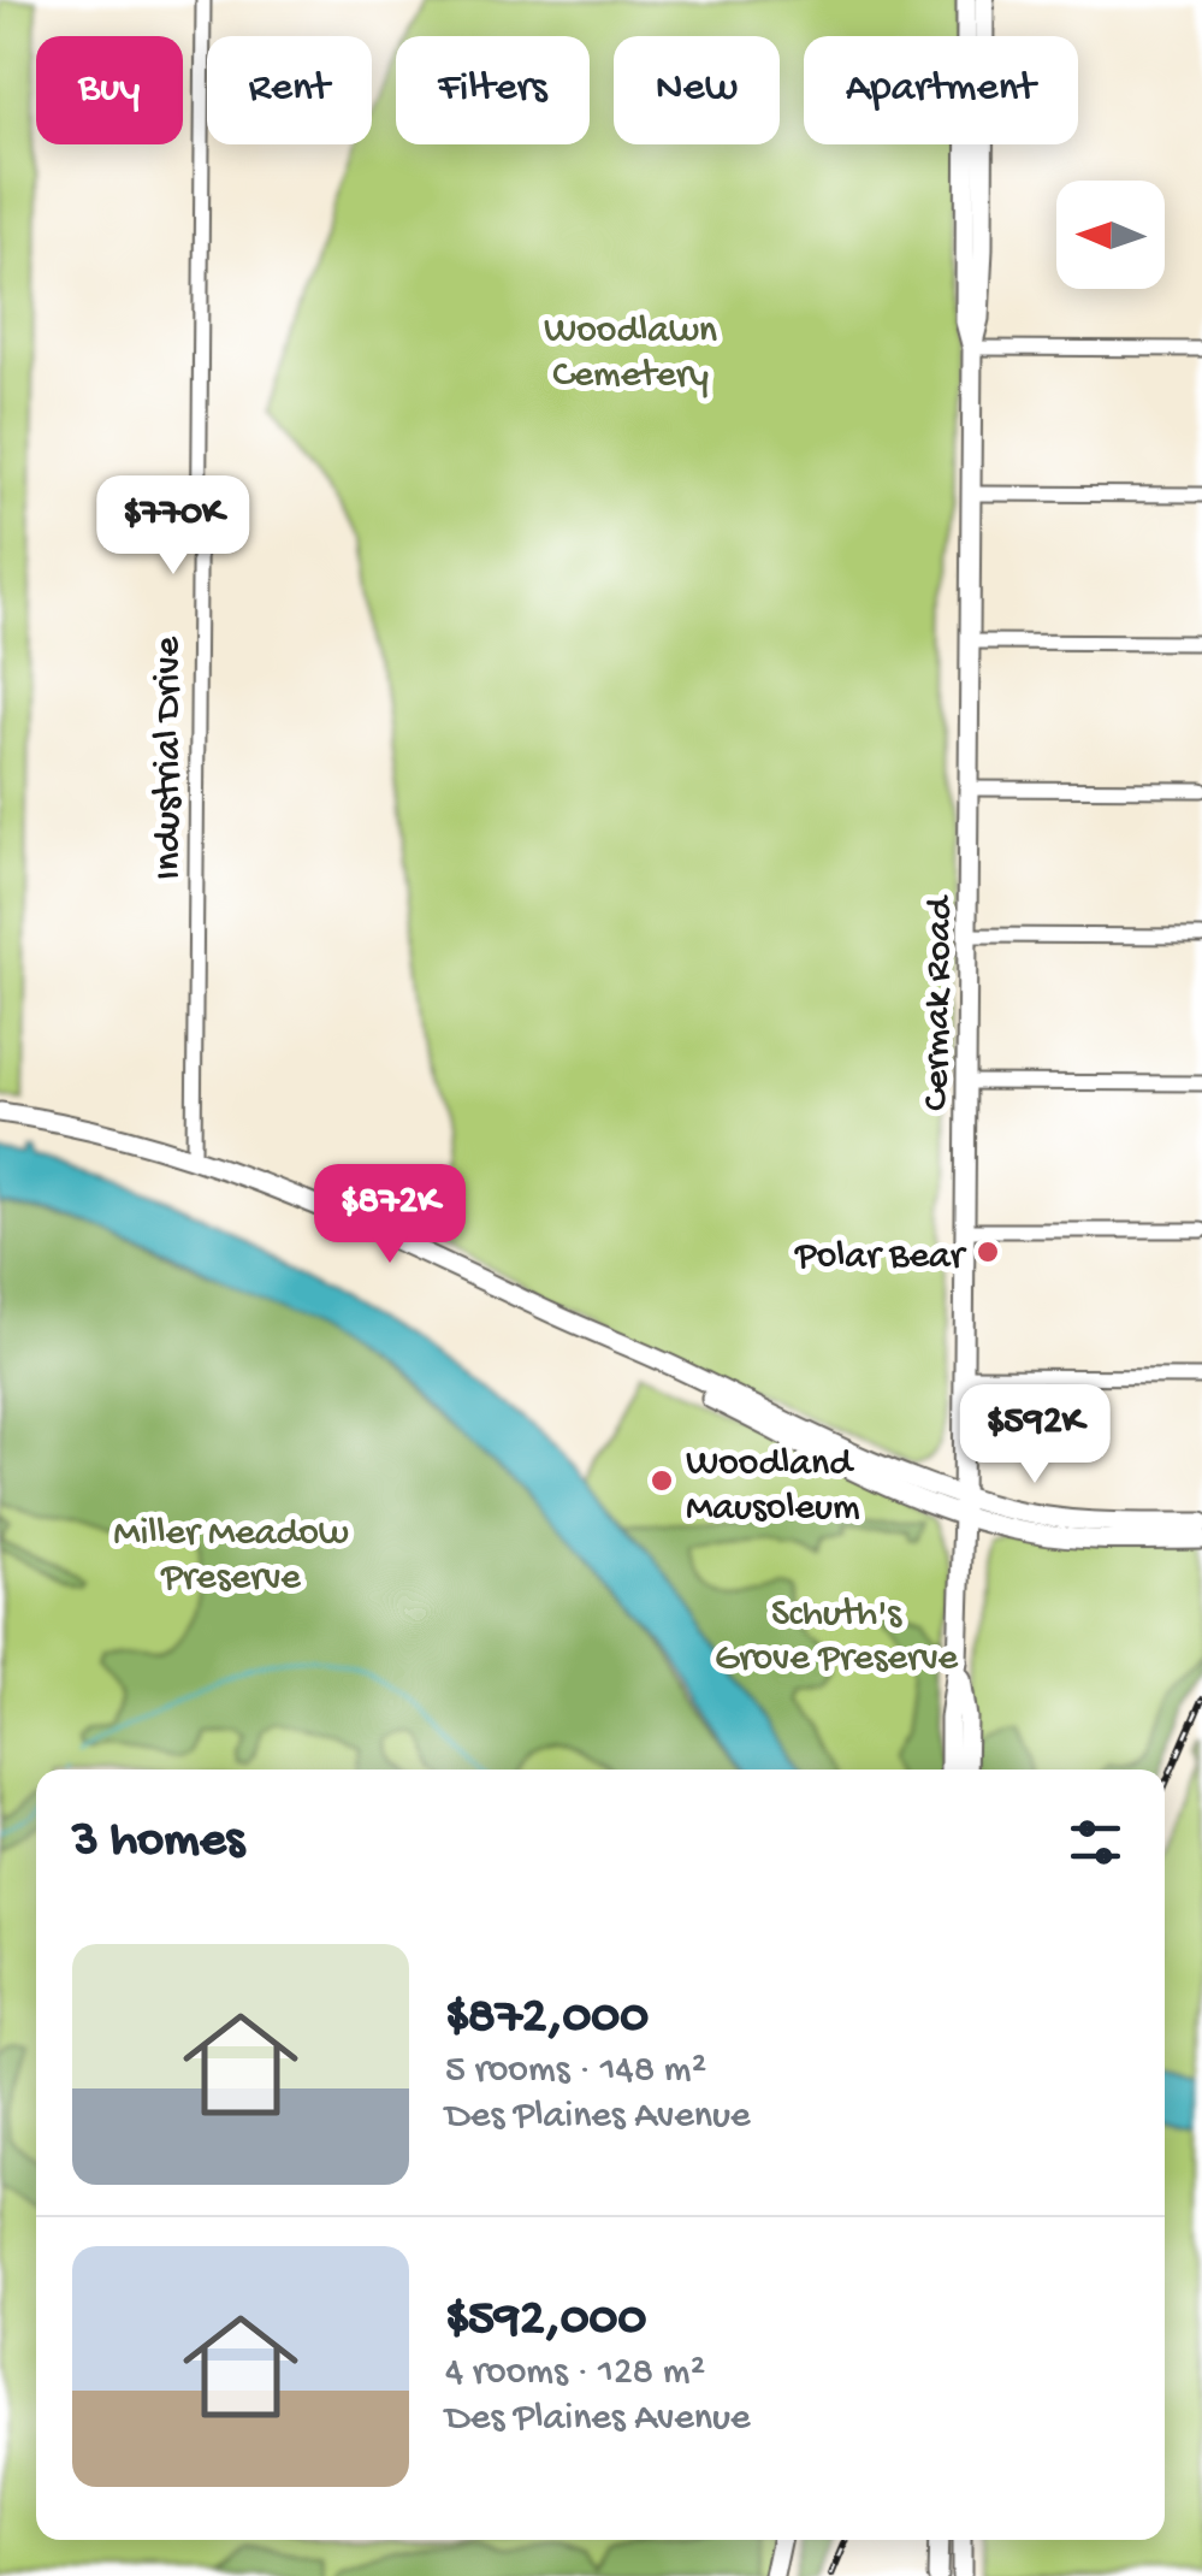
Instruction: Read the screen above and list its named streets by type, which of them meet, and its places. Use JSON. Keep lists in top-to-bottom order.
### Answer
{
  "streets": {
    "main road": ["Cermak Road"],
    "street": ["Industrial Drive"]
  },
  "parks": ["Woodlawn Cemetery", "Miller Meadow Preserve", "Schuth's Grove Preserve"],
  "places": ["Polar Bear", "Woodland Mausoleum"],
  "north": "left",
  "page": {
    "chip": [
      "Buy",
      "Rent",
      "Filters",
      "New",
      "Apartment"
    ],
    "price": ["$770K", "$872K", "$592K"],
    "heading": "3 homes",
    "list": [
      {
        "name": "$872,000",
        "note": "5 rooms · 148 m² · Des Plaines Avenue"
      },
      {
        "name": "$592,000",
        "note": "4 rooms · 128 m² · Des Plaines Avenue"
      }
    ]
  }
}
